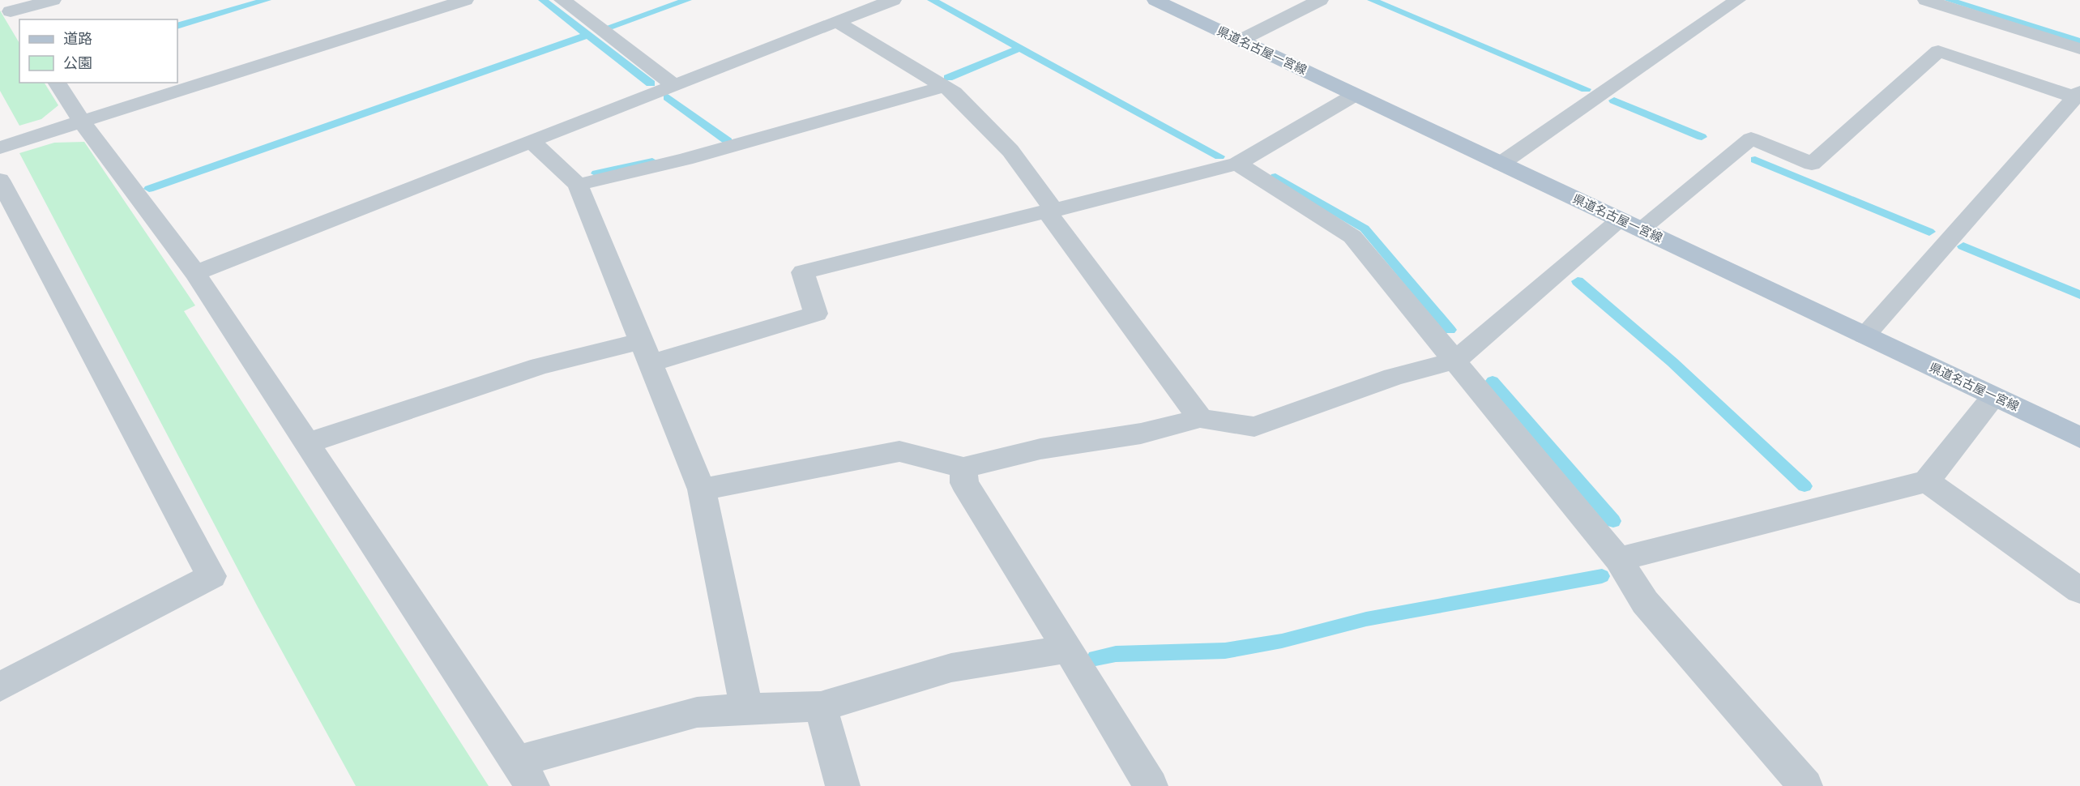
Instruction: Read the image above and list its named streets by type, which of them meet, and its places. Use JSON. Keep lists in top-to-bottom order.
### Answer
{
  "streets": {
    "main road": ["県道名古屋一宮線"]
  },
  "legend": ["道路", "公園"]
}
